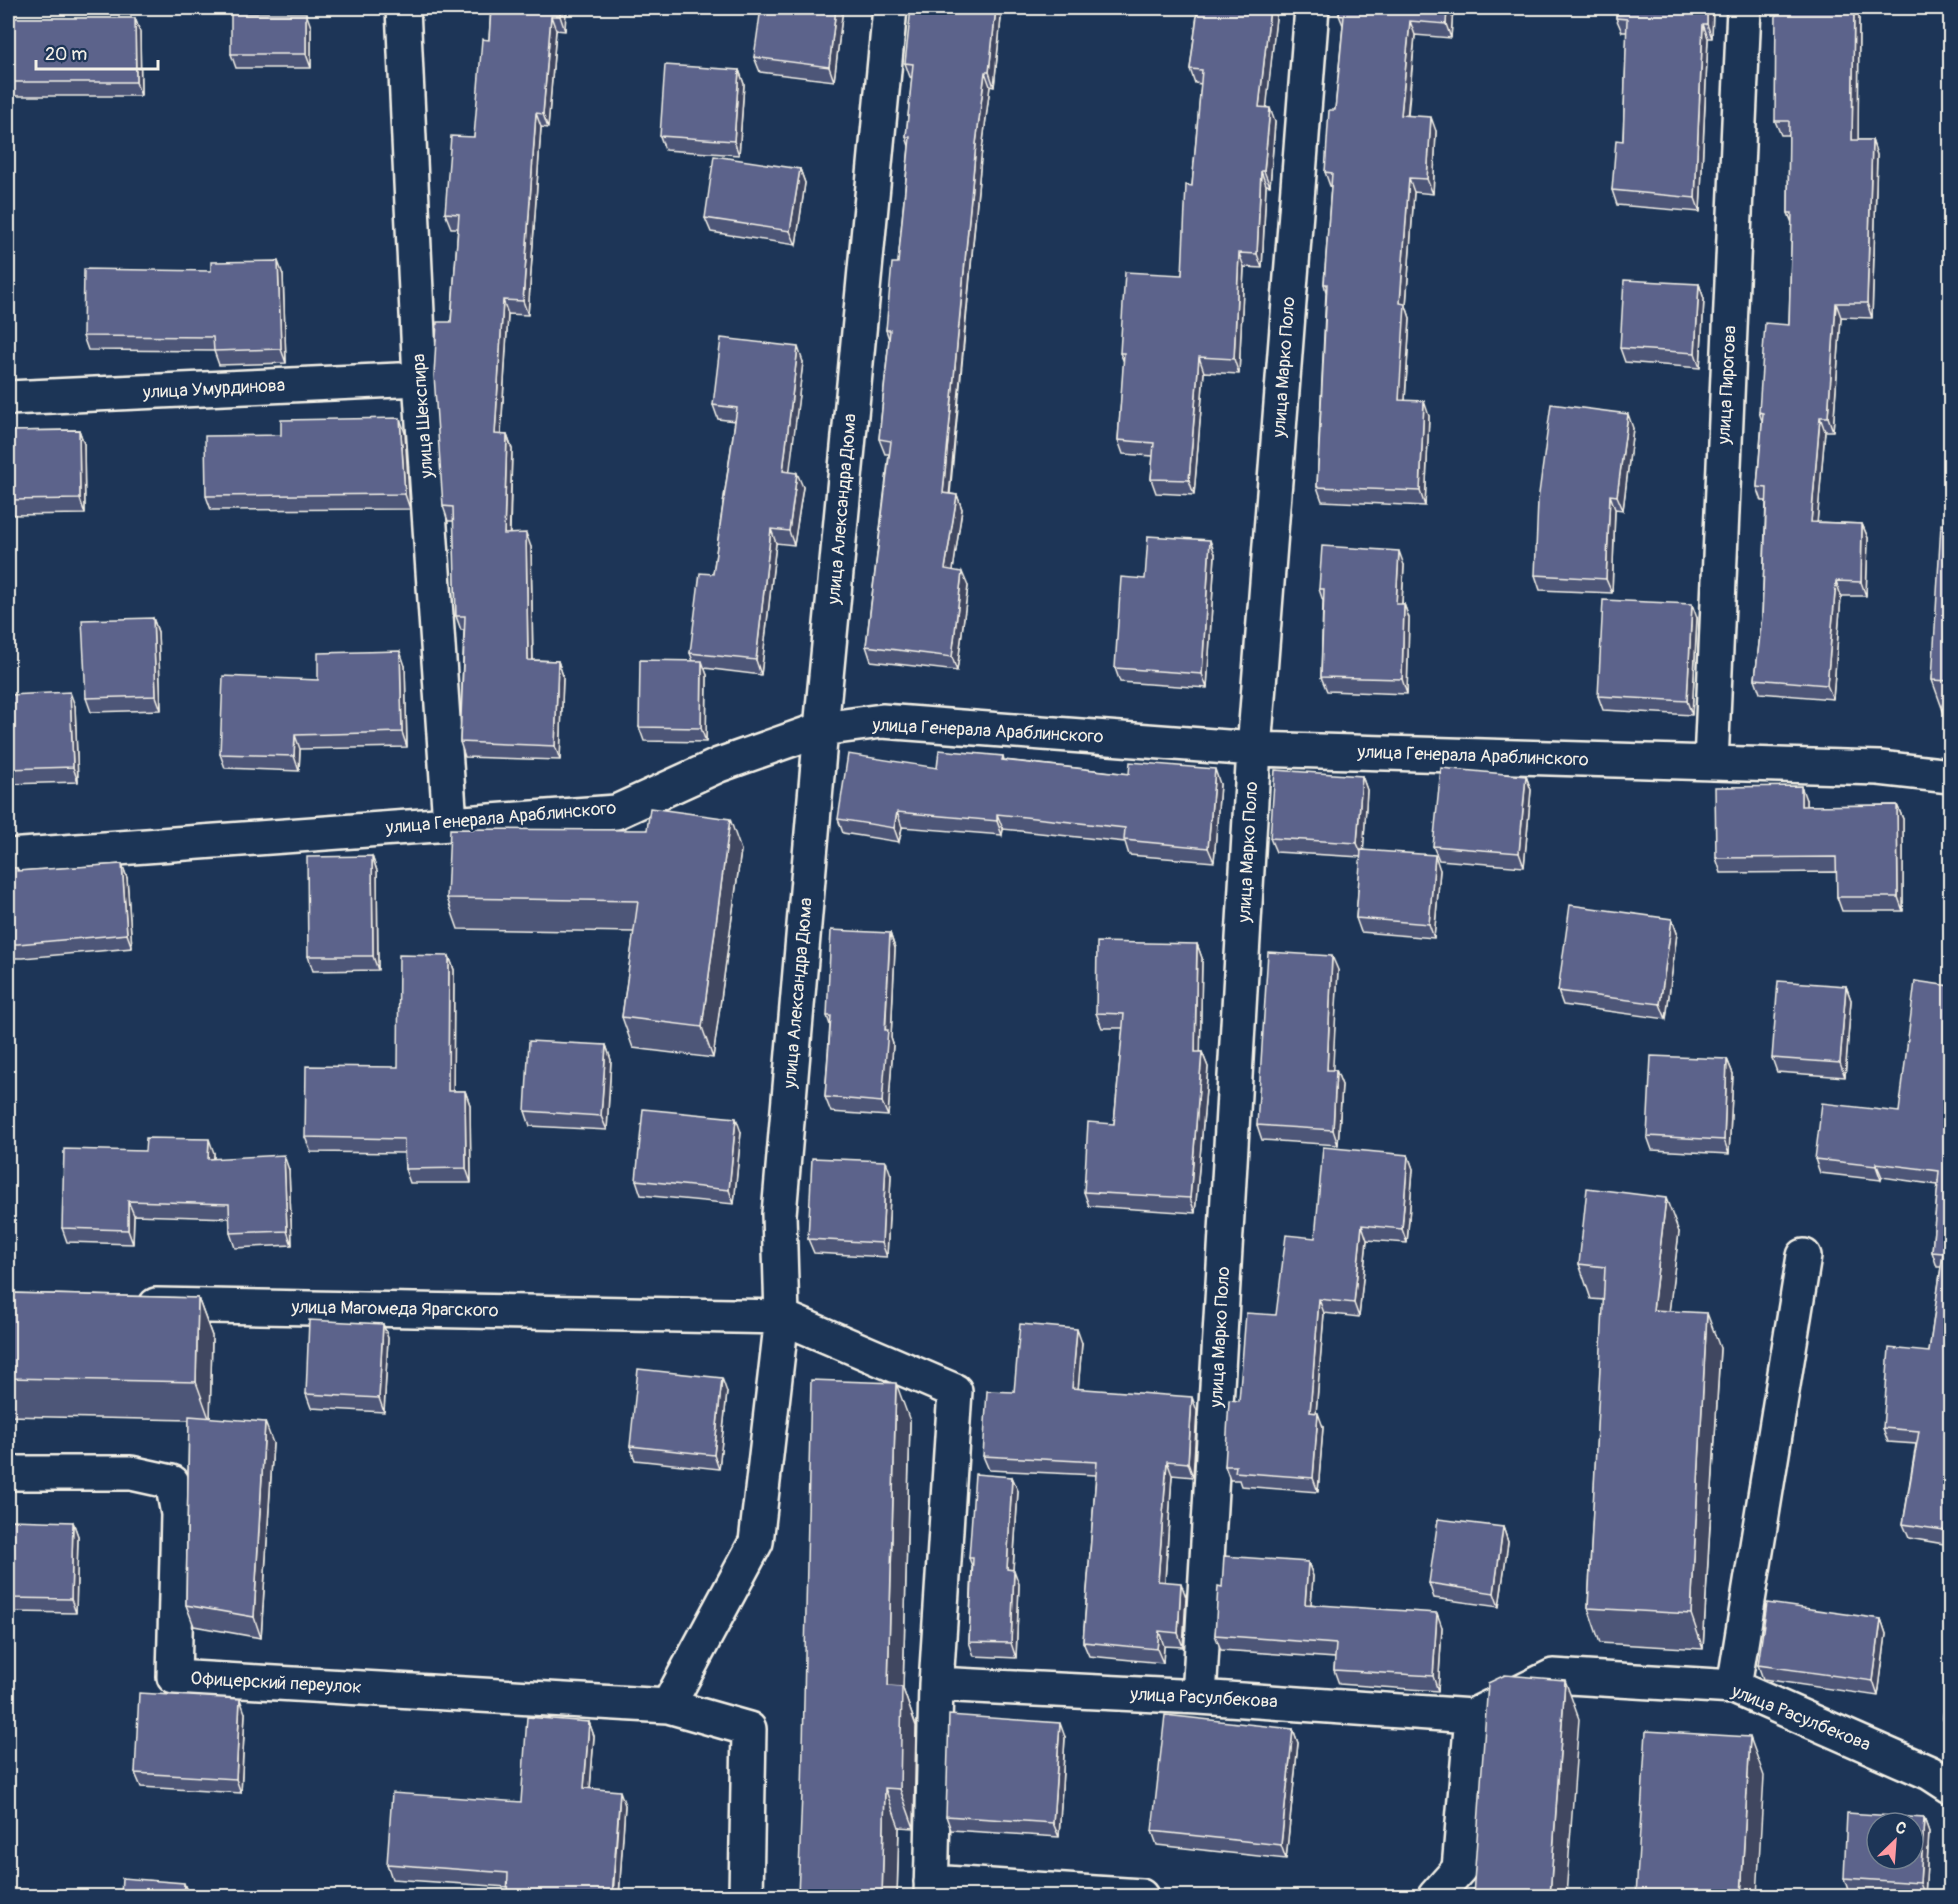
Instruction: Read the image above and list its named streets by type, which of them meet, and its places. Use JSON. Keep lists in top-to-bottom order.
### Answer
{
  "streets": {
    "street": [
      "улица Марко Поло",
      "улица Пирогова",
      "улица Умурдинова",
      "улица Шекспира",
      "улица Александра Дюма",
      "улица Генерала Араблинского",
      "улица Магомеда Ярагского",
      "Офицерский переулок",
      "улица Расулбекова"
    ]
  },
  "crossings": [
    ["улица Марко Поло", "улица Генерала Араблинского"],
    ["улица Марко Поло", "улица Расулбекова"],
    ["улица Пирогова", "улица Генерала Араблинского"],
    ["улица Умурдинова", "улица Шекспира"],
    ["улица Шекспира", "улица Генерала Араблинского"],
    ["улица Александра Дюма", "улица Генерала Араблинского"],
    ["улица Александра Дюма", "улица Магомеда Ярагского"],
    ["улица Александра Дюма", "Офицерский переулок"]
  ],
  "scale_bar": "20 m",
  "north": "top right"
}
